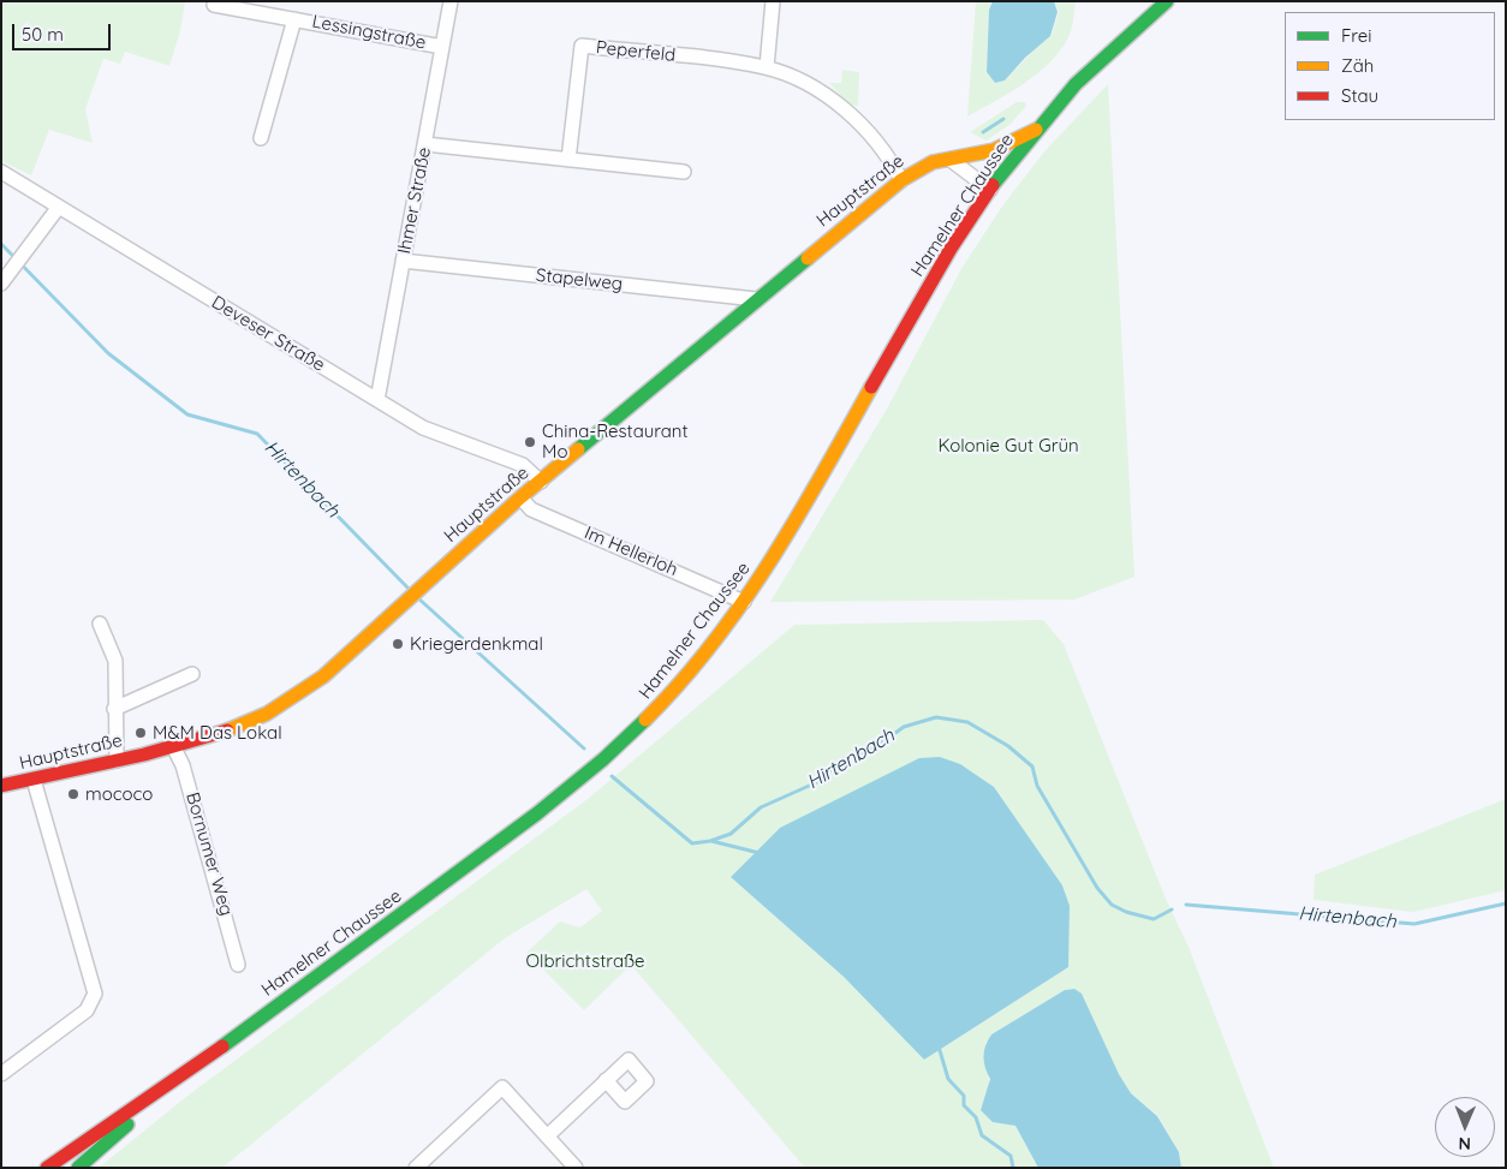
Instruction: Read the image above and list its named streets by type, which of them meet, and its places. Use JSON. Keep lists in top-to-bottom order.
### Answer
{
  "streets": {
    "main road": ["Hauptstraße", "Hamelner Chaussee"],
    "street": [
      "Lessingstraße",
      "Peperfeld",
      "Ihmer Straße",
      "Stapelweg",
      "Deveser Straße",
      "Im Hellerloh",
      "Bornumer Weg"
    ]
  },
  "crossings": [
    ["Lessingstraße", "Ihmer Straße"],
    ["Peperfeld", "Hauptstraße"],
    ["Hauptstraße", "Hamelner Chaussee"],
    ["Hauptstraße", "Stapelweg"],
    ["Hauptstraße", "Deveser Straße"],
    ["Hauptstraße", "Im Hellerloh"],
    ["Hauptstraße", "Bornumer Weg"],
    ["Ihmer Straße", "Stapelweg"],
    ["Ihmer Straße", "Deveser Straße"],
    ["Hamelner Chaussee", "Im Hellerloh"]
  ],
  "water": ["Hirtenbach"],
  "parks": ["Kolonie Gut Grün", "Olbrichtstraße"],
  "places": [
    "China-Restaurant Mo",
    "Kriegerdenkmal",
    "M&M Das Lokal",
    "mococo"
  ],
  "legend": ["Frei", "Zäh", "Stau"],
  "scale_bar": "50 m",
  "north": "bottom"
}
